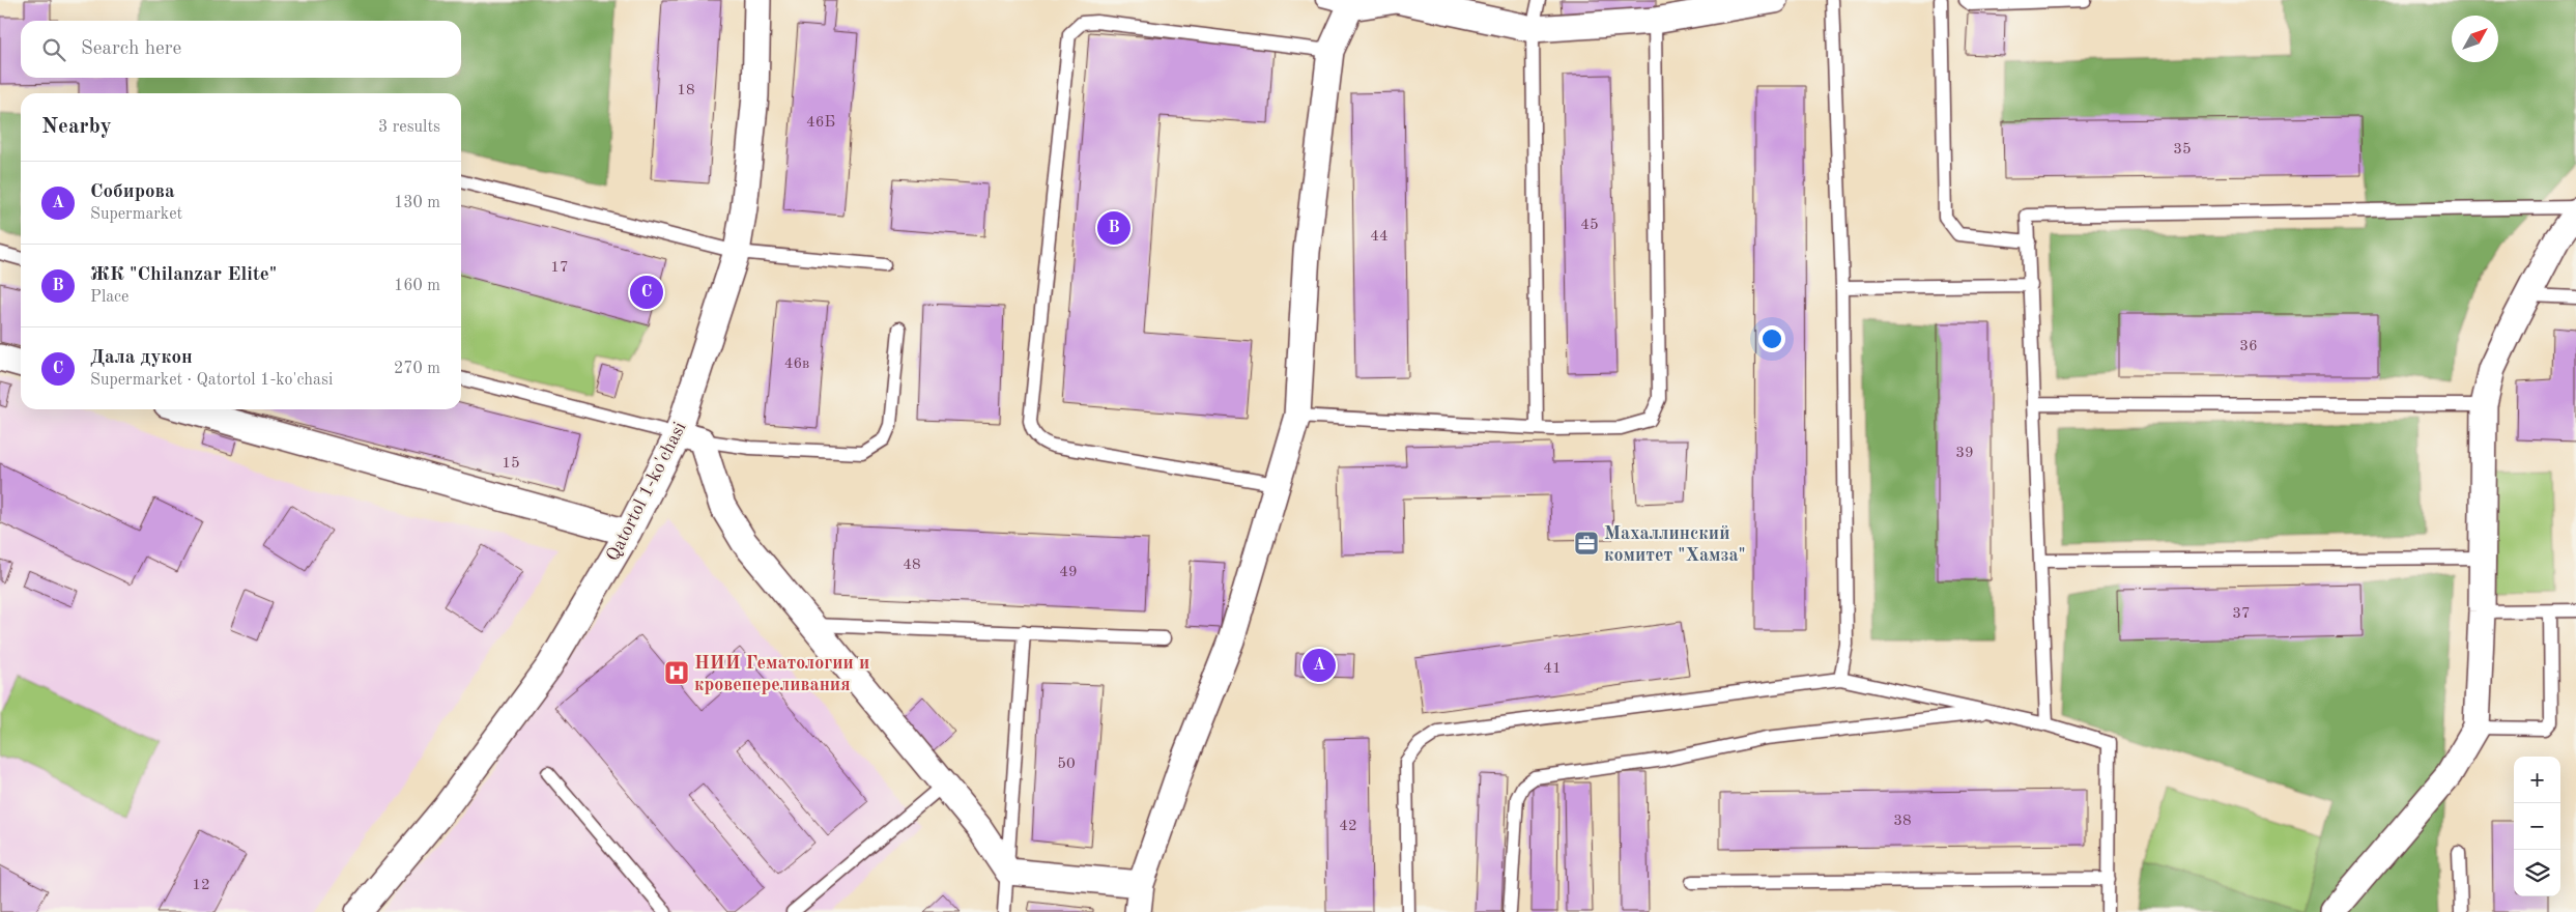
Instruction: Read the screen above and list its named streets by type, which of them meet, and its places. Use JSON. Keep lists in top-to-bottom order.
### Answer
{
  "streets": {
    "street": ["Qatortol 1-ko'chasi"]
  },
  "places": {
    "office": ["Махаллинский комитет \"Хамза\""],
    "hospital": ["НИИ Гематологии и кровепереливания"]
  },
  "house_numbers": [
    "18",
    "46Б",
    "35",
    "45",
    "44",
    "17",
    "36",
    "46в",
    "39",
    "15",
    "48",
    "49",
    "37",
    "41",
    "50",
    "38",
    "42",
    "12"
  ],
  "north": "top right",
  "page": {
    "search": "Search here",
    "heading": ["Nearby", "3 results"],
    "list": [
      {
        "mark": "A",
        "name": "Собирова",
        "note": "Supermarket",
        "value": "130 m"
      },
      {
        "mark": "B",
        "name": "ЖК \"Chilanzar Elite\"",
        "note": "Place",
        "value": "160 m"
      },
      {
        "mark": "C",
        "name": "Дала дукон",
        "note": "Supermarket · Qatortol 1-ko'chasi",
        "value": "270 m"
      }
    ],
    "pins": ["B", "C", "A"],
    "map_buttons": ["+", "−"]
  }
}
